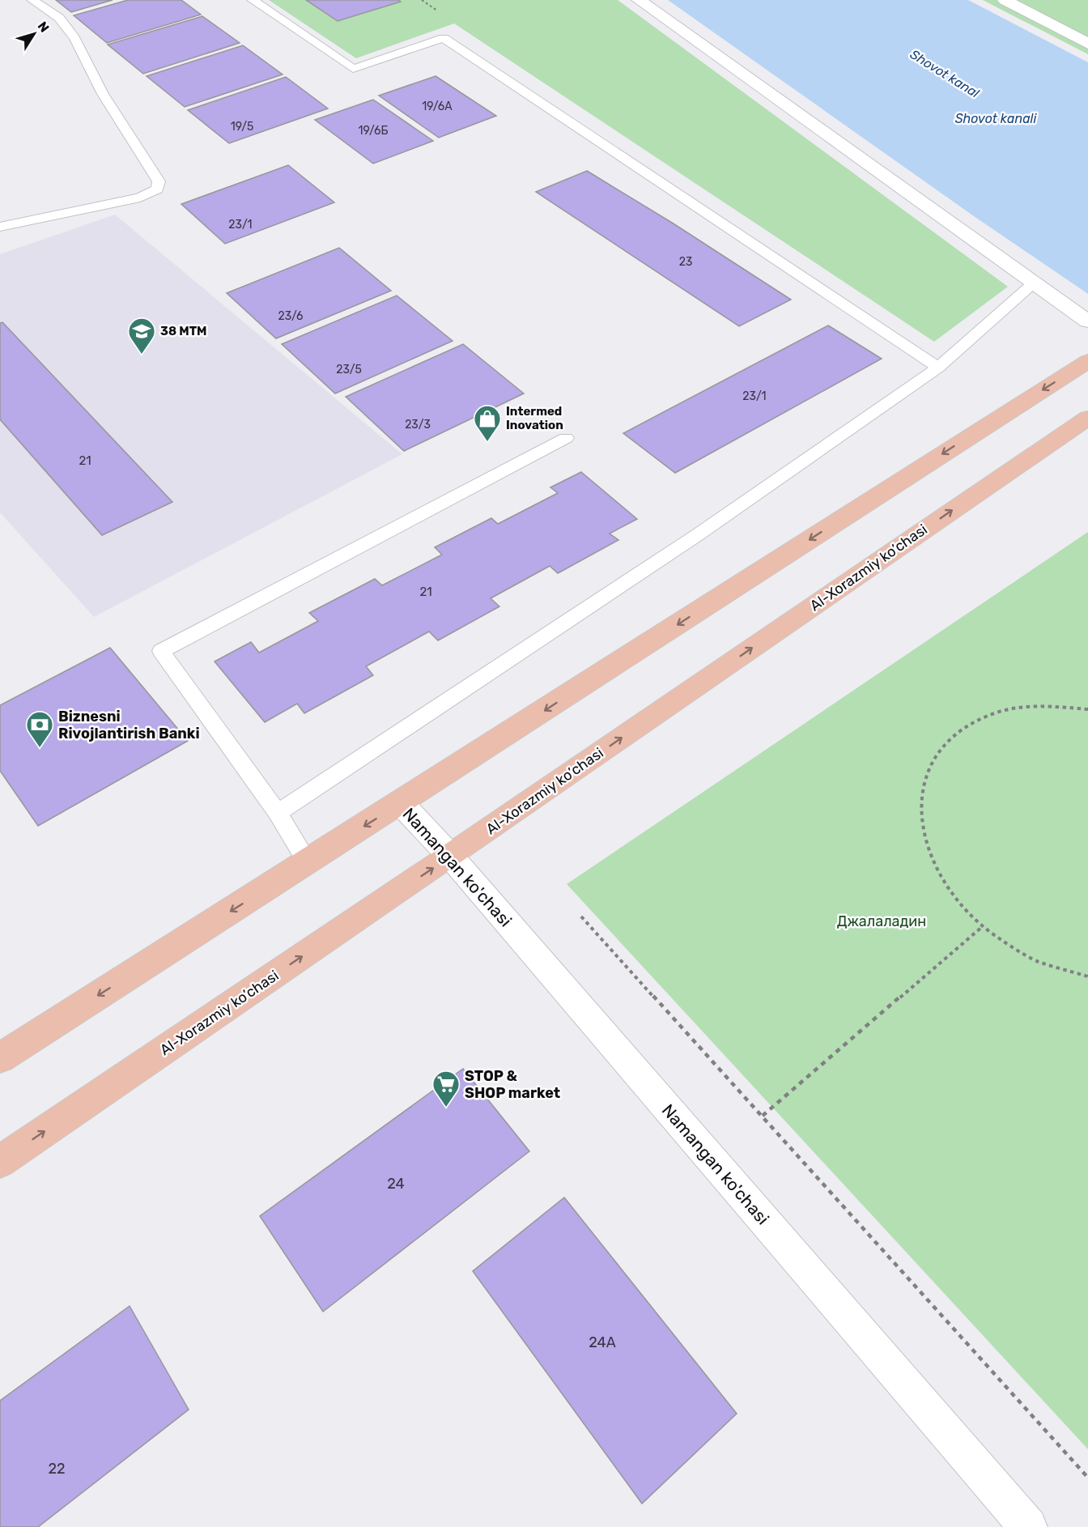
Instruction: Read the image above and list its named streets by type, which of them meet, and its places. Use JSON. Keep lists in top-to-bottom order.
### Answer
{
  "streets": {
    "main road": ["Al-Xorazmiy ko’chasi"],
    "street": ["Namangan ko'chasi"]
  },
  "crossings": [
    ["Al-Xorazmiy ko’chasi", "Namangan ko'chasi"]
  ],
  "water": ["Shovot kanal", "Shovot kanali"],
  "parks": ["Джалаладин"],
  "places": {
    "school or university": ["38 MTM"],
    "shop": ["Intermed Inovation"],
    "bank": ["Biznesni Rivojlantirish Banki"],
    "supermarket": ["STOP & SHOP market"]
  },
  "house_numbers": [
    "19/6А",
    "19/5",
    "19/6Б",
    "23/1",
    "23",
    "23/6",
    "23/5",
    "23/1",
    "23/3",
    "21",
    "21",
    "24",
    "24A",
    "22"
  ],
  "north": "top right"
}
